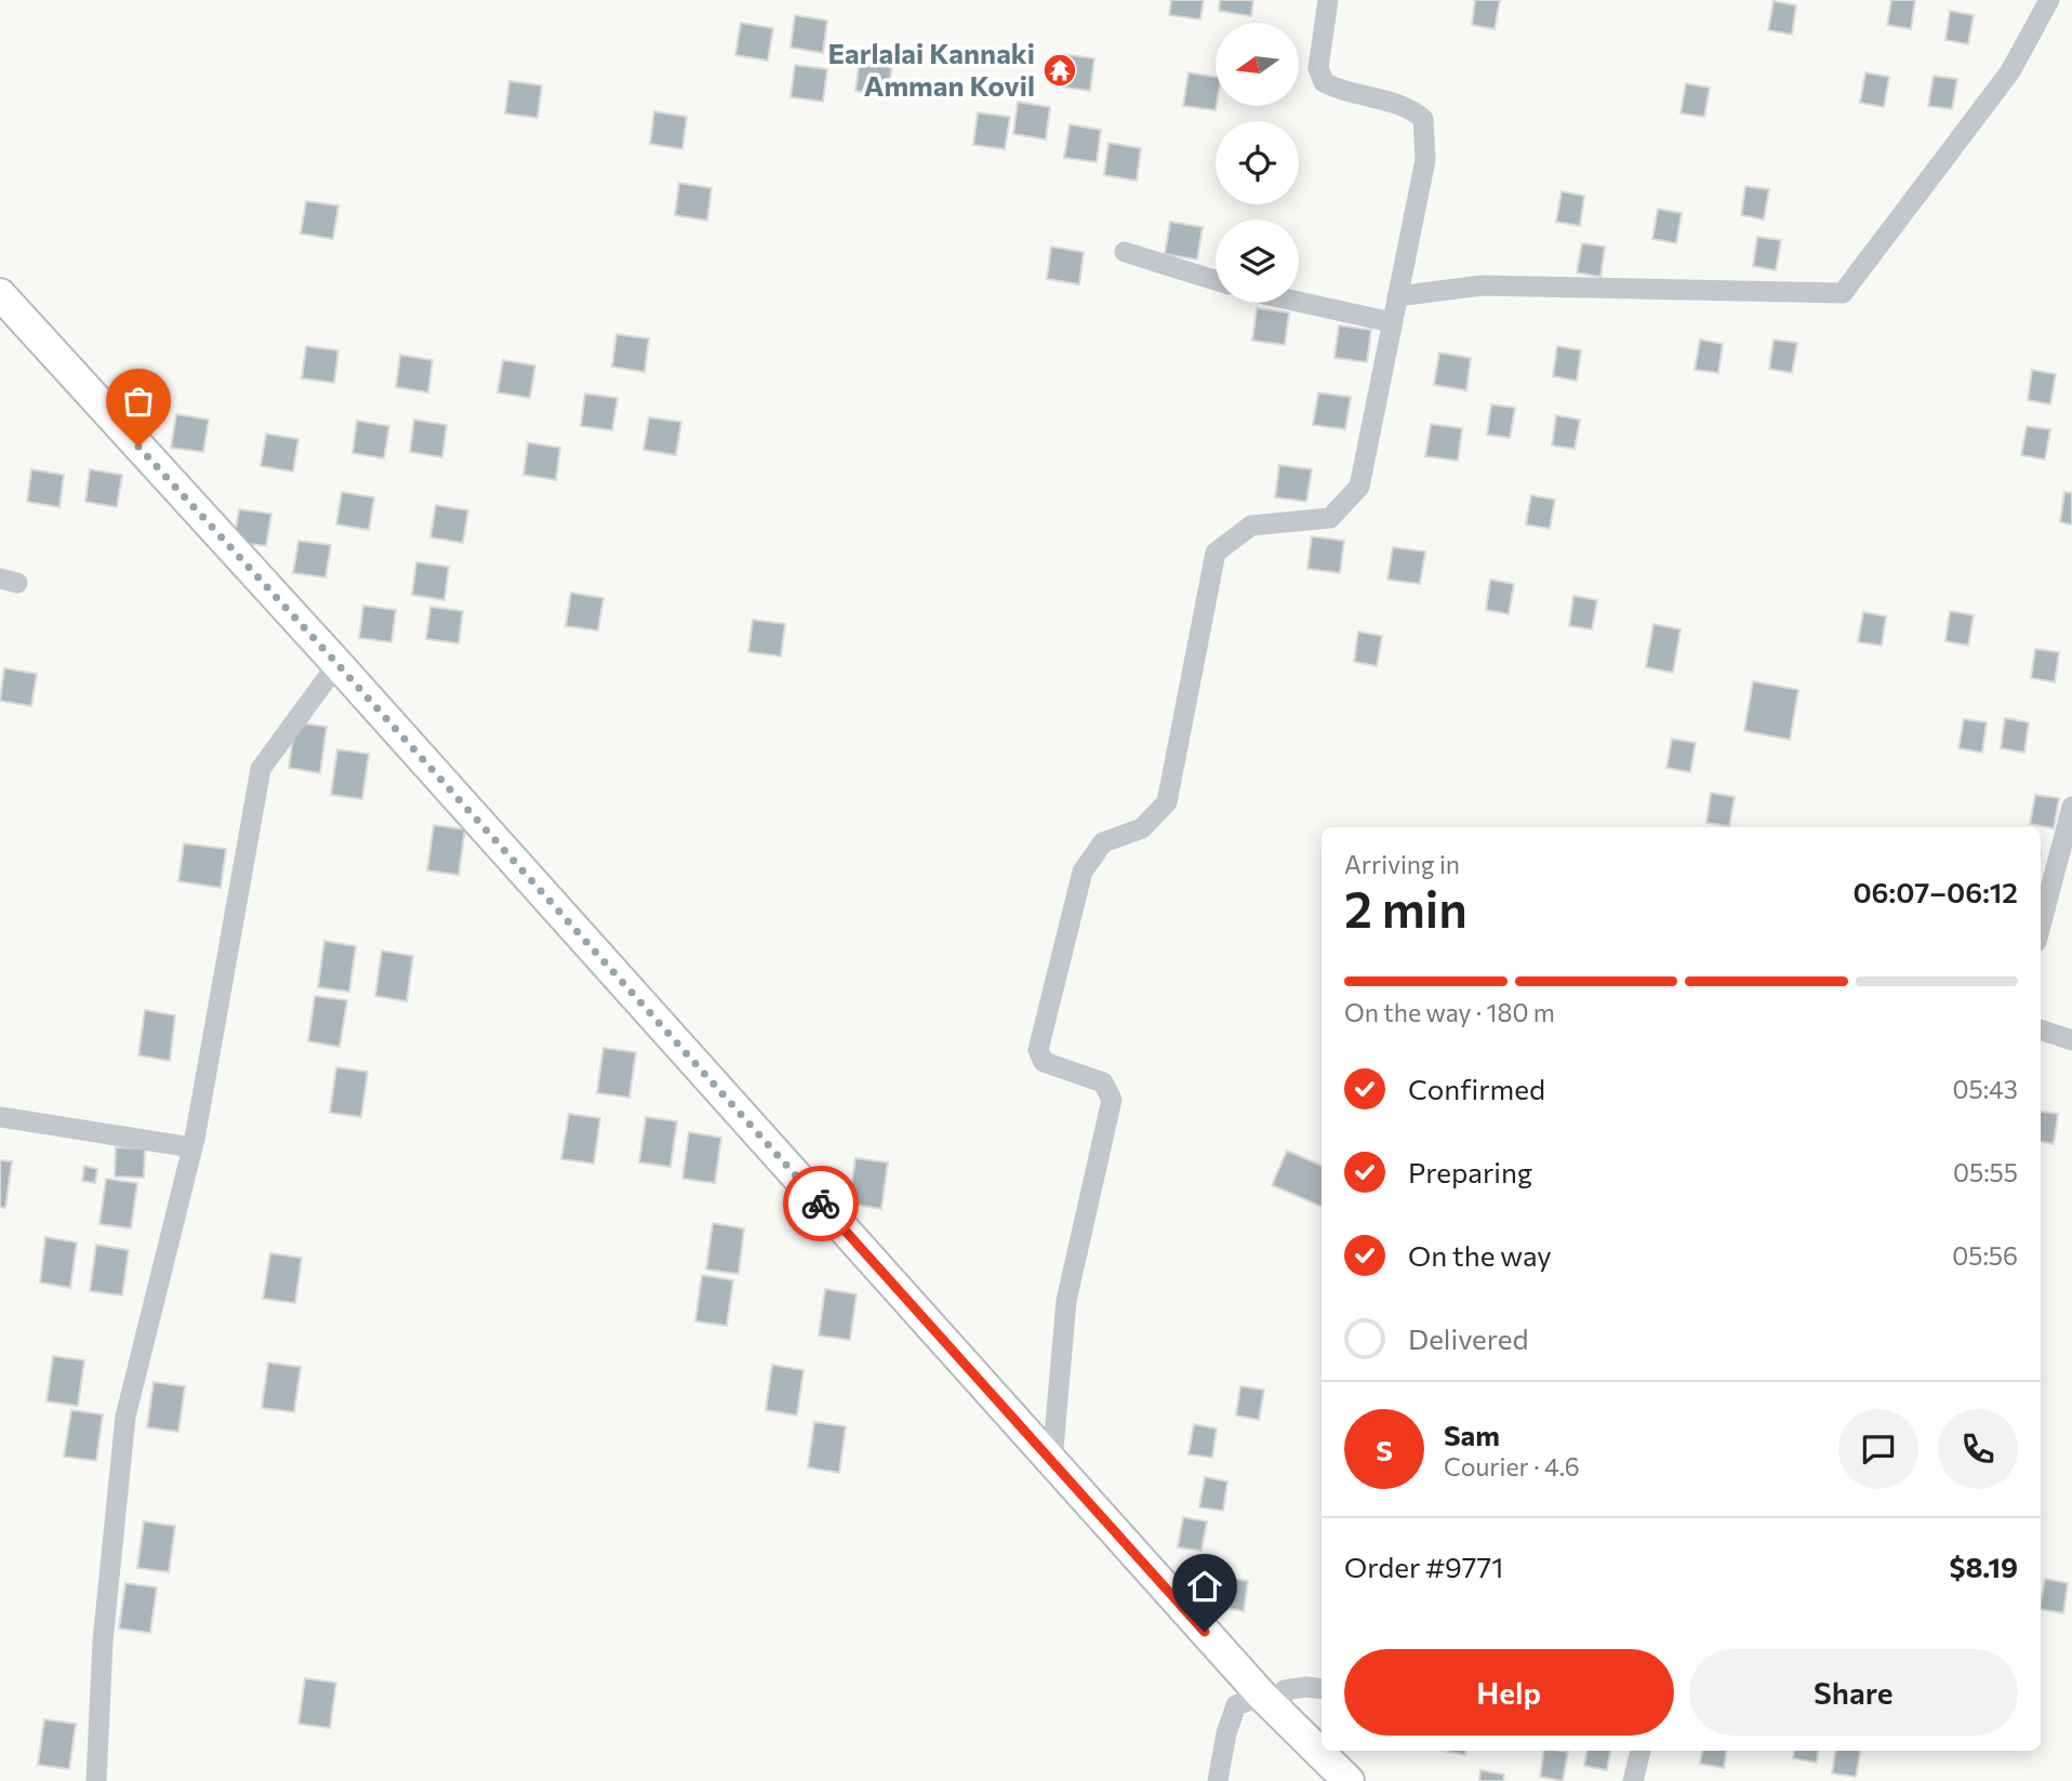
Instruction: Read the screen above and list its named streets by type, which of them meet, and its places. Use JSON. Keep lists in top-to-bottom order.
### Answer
{
  "places": {
    "temple": ["Earlalai Kannaki Amman Kovil"]
  },
  "north": "left",
  "page": {
    "heading": ["2 min", "Arriving in", "06:07–06:12"],
    "panel": [
      "Sam",
      "Courier · 4.6",
      "Order #9771",
      "$8.19"
    ],
    "bar": "On the way · 180 m",
    "list": [
      ["Confirmed", "05:43"],
      ["Preparing", "05:55"],
      ["On the way", "05:56"],
      "Delivered"
    ],
    "round": "S",
    "buttons": ["Help", "Share"]
  }
}
